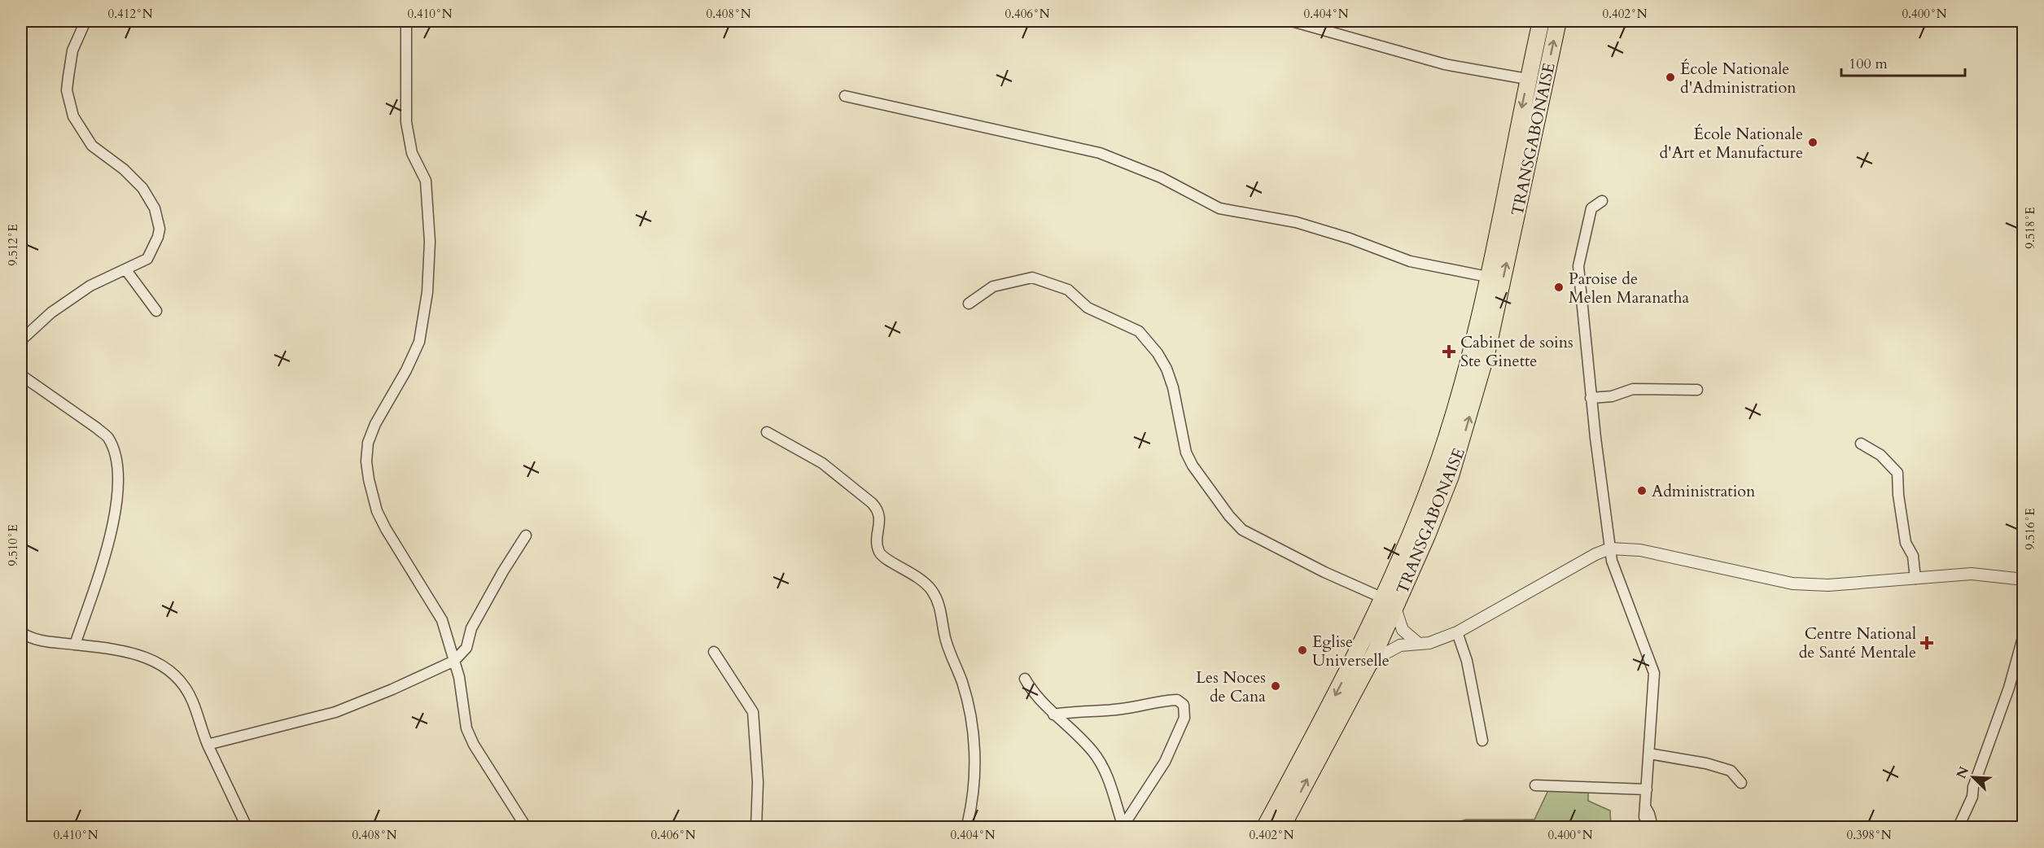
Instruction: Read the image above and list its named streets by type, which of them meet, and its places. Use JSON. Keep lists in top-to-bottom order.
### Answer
{
  "streets": {
    "highway": ["TRANSGABONAISE"]
  },
  "places": {
    "other": [
      "École Nationale d'Administration",
      "École Nationale d'Art et Manufacture",
      "Paroise de Melen Maranatha",
      "Administration",
      "Eglise Universelle",
      "Les Noces de Cana"
    ],
    "health": ["Cabinet de soins Ste Ginette", "Centre National de Santé Mentale"]
  },
  "scale_bar": "100 m",
  "north": "top left",
  "coordinates": [
    "0.412°N",
    "0.410°N",
    "0.408°N",
    "0.406°N",
    "0.404°N",
    "0.402°N",
    "0.400°N",
    "9.518°E",
    "9.512°E",
    "9.516°E",
    "9.510°E",
    "0.398°N"
  ]
}
